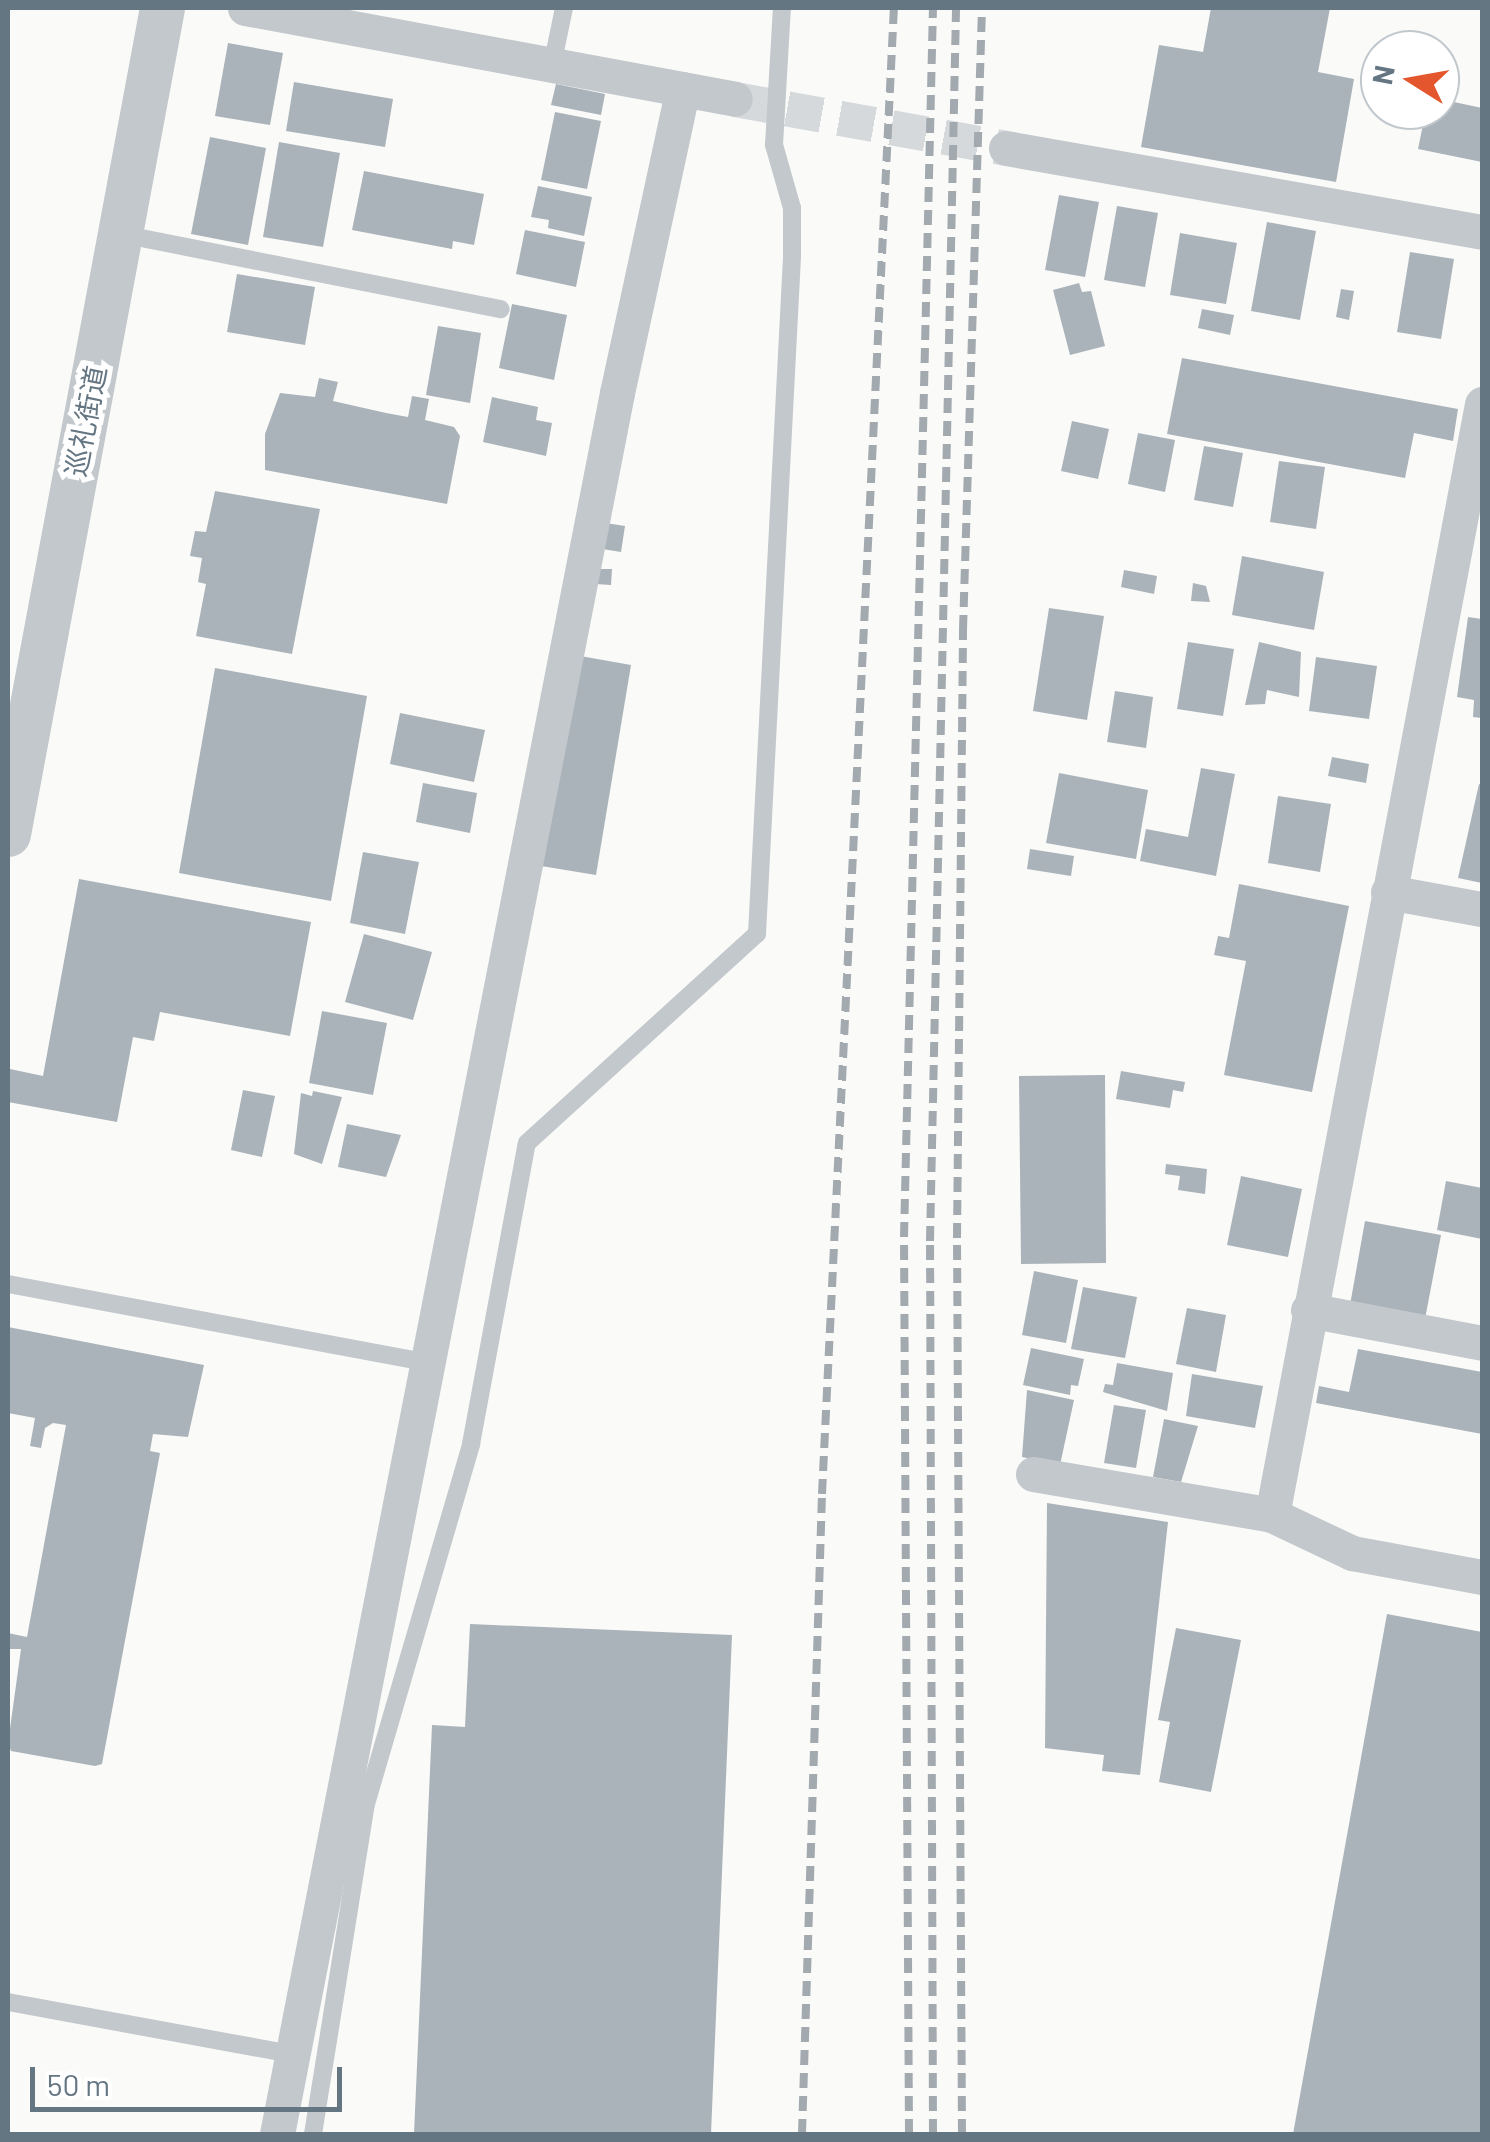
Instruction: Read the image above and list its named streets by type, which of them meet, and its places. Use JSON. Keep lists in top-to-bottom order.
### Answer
{
  "streets": {
    "street": ["巡礼街道"]
  },
  "scale_bar": "50 m",
  "north": "left"
}
